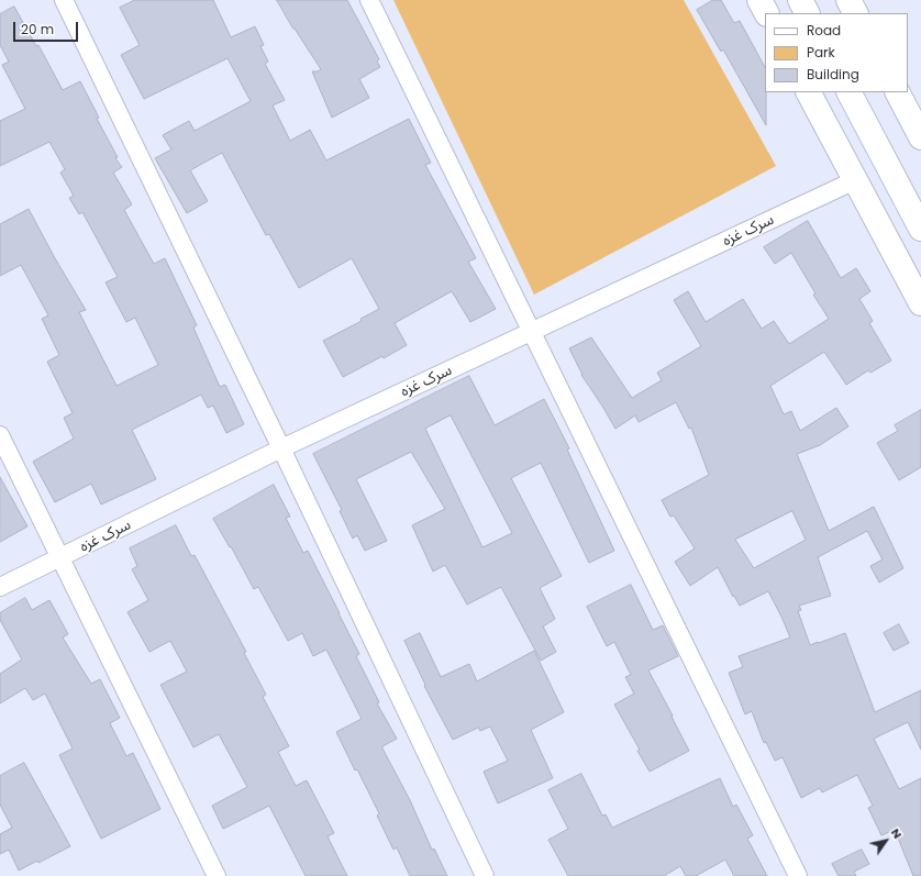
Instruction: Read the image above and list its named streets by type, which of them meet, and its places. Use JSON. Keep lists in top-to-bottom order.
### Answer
{
  "streets": {
    "street": ["سرک غزه"]
  },
  "legend": ["Road", "Park", "Building"],
  "scale_bar": "20 m",
  "north": "top right"
}
